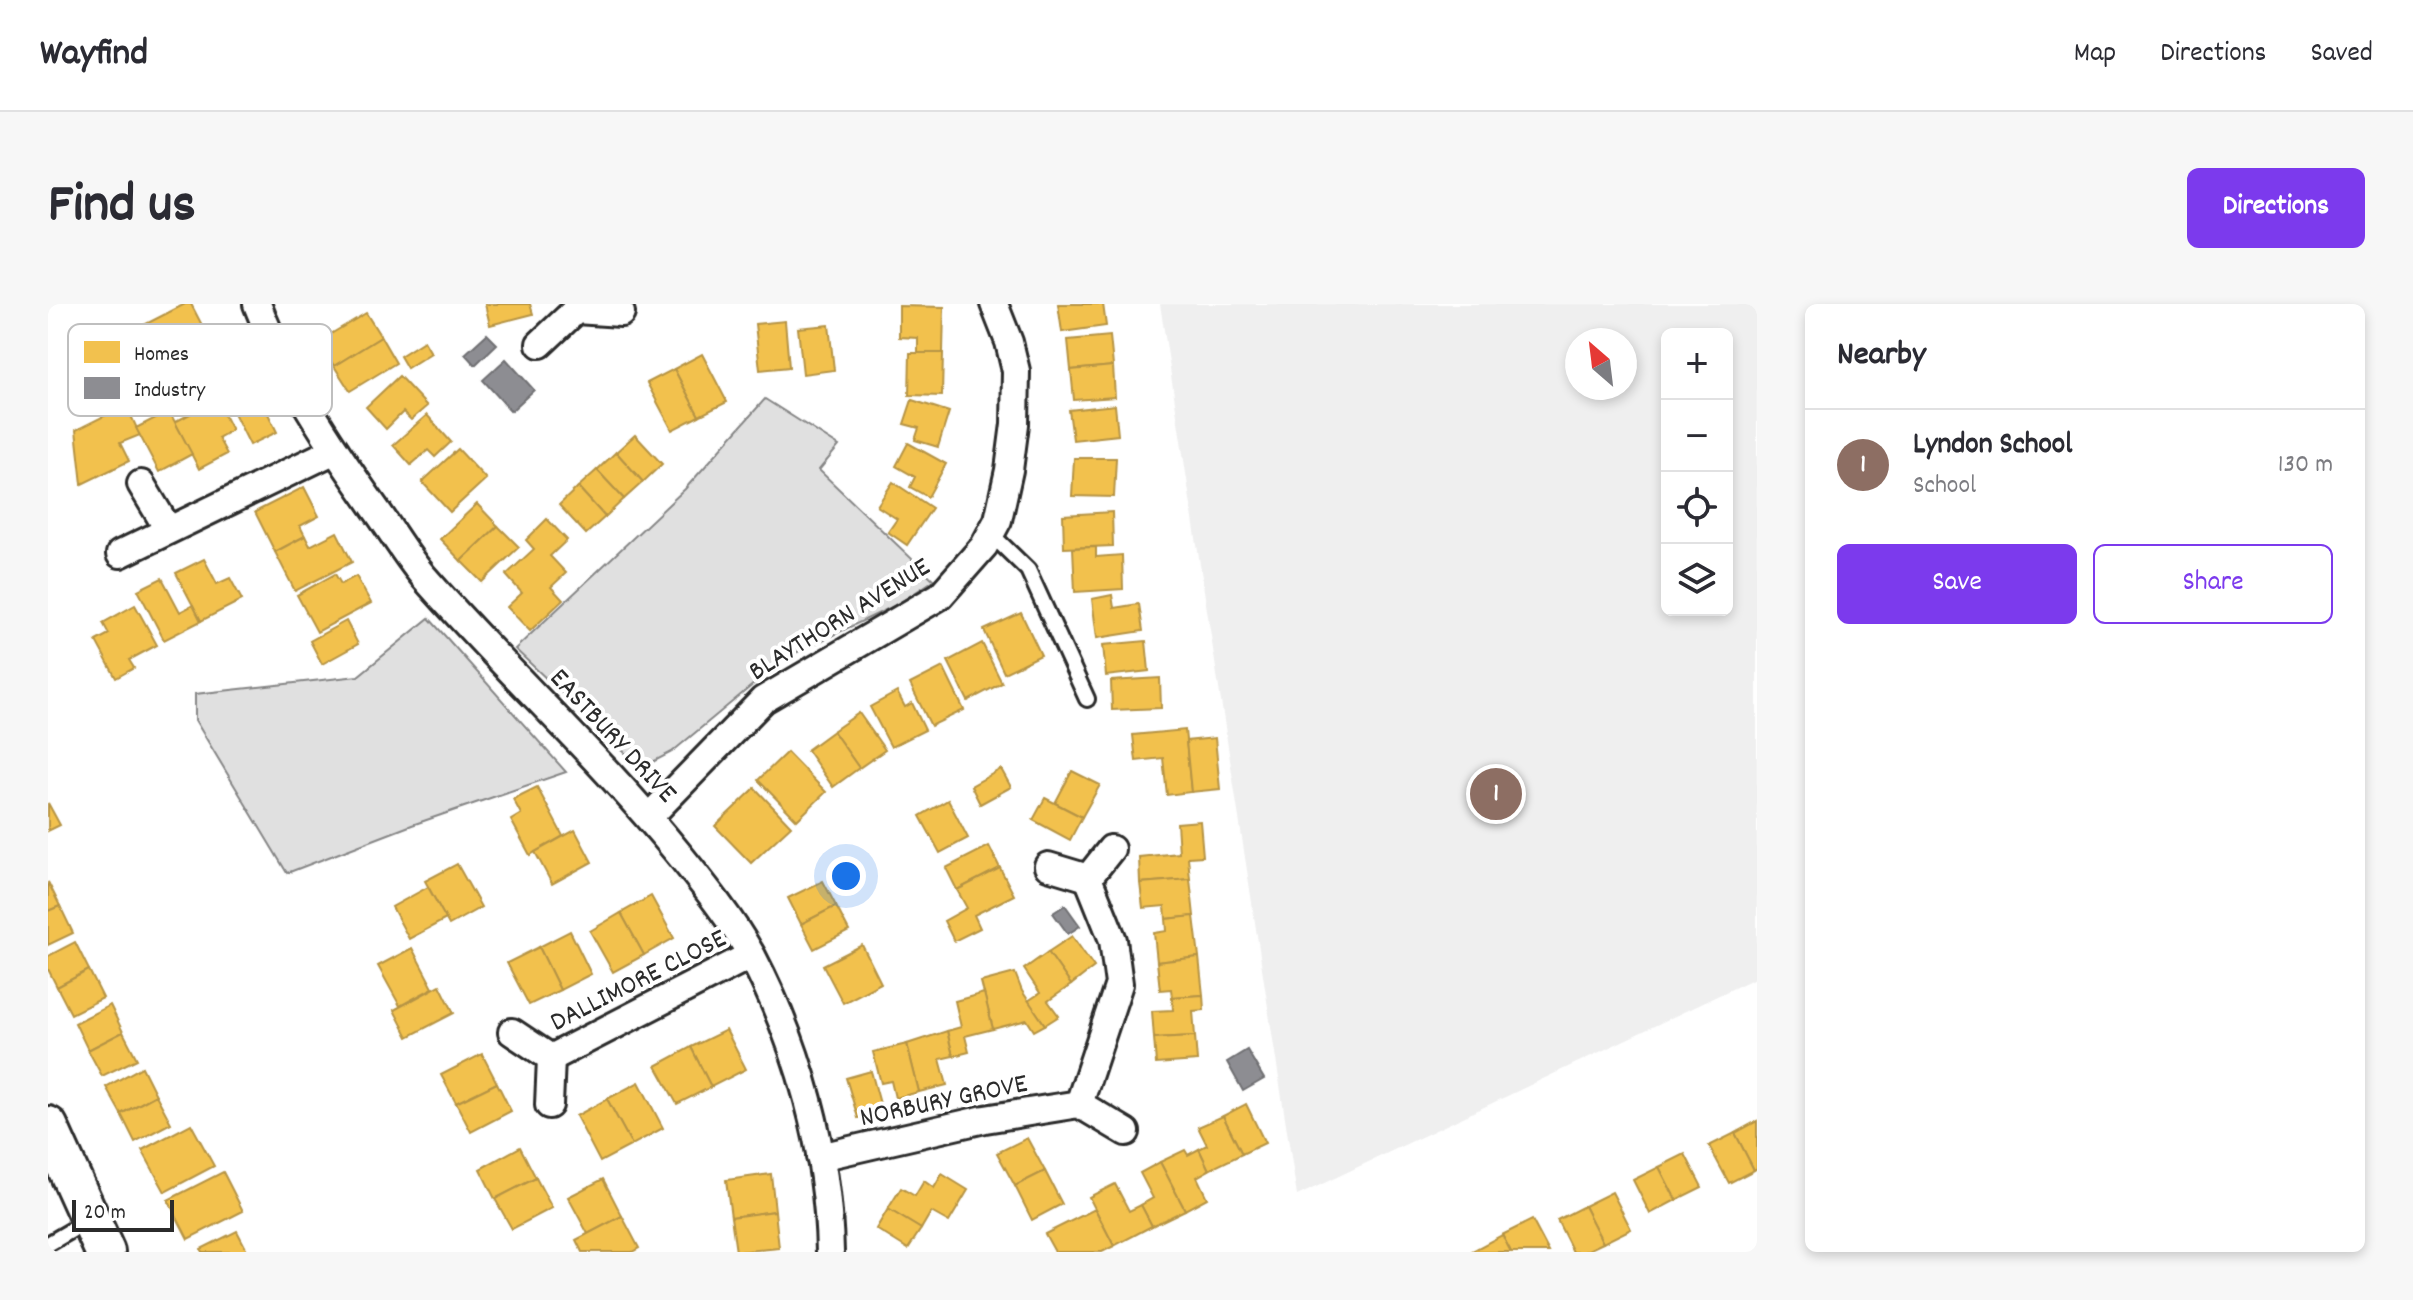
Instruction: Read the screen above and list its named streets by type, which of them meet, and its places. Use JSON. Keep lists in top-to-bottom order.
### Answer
{
  "streets": {
    "street": [
      "BLAYTHORN AVENUE",
      "EASTBURY DRIVE",
      "DALLIMORE CLOSE",
      "NORBURY GROVE"
    ]
  },
  "crossings": [
    ["BLAYTHORN AVENUE", "EASTBURY DRIVE"],
    ["EASTBURY DRIVE", "DALLIMORE CLOSE"],
    ["EASTBURY DRIVE", "NORBURY GROVE"]
  ],
  "legend": ["Homes", "Industry"],
  "scale_bar": "20 m",
  "north": "top left",
  "page": {
    "header": "Wayfind",
    "nav": ["Map", "Directions", "Saved"],
    "title": "Find us",
    "buttons": [
      "Directions",
      ["Save", "Share"]
    ],
    "heading": "Nearby",
    "map_buttons": ["+", "−"],
    "list": [
      {
        "mark": "1",
        "name": "Lyndon School",
        "note": "School",
        "value": "130 m"
      }
    ],
    "pins": "1",
    "scale": "20 m"
  }
}
